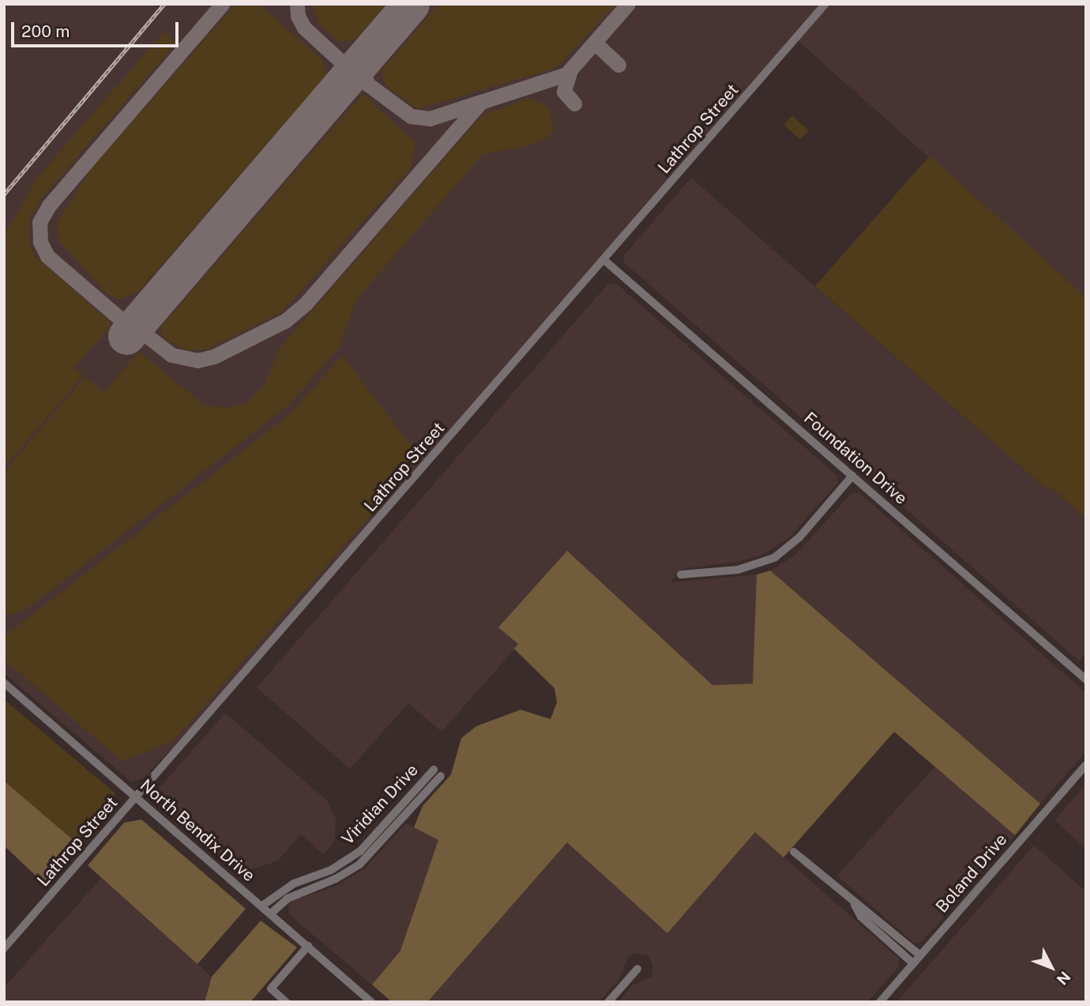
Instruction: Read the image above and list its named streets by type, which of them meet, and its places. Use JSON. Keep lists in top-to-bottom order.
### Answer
{
  "streets": {
    "street": [
      "Lathrop Street",
      "Foundation Drive",
      "Viridian Drive",
      "North Bendix Drive",
      "Boland Drive"
    ]
  },
  "crossings": [
    ["Lathrop Street", "Foundation Drive"],
    ["Lathrop Street", "North Bendix Drive"],
    ["Viridian Drive", "North Bendix Drive"]
  ],
  "scale_bar": "200 m",
  "north": "bottom right"
}
